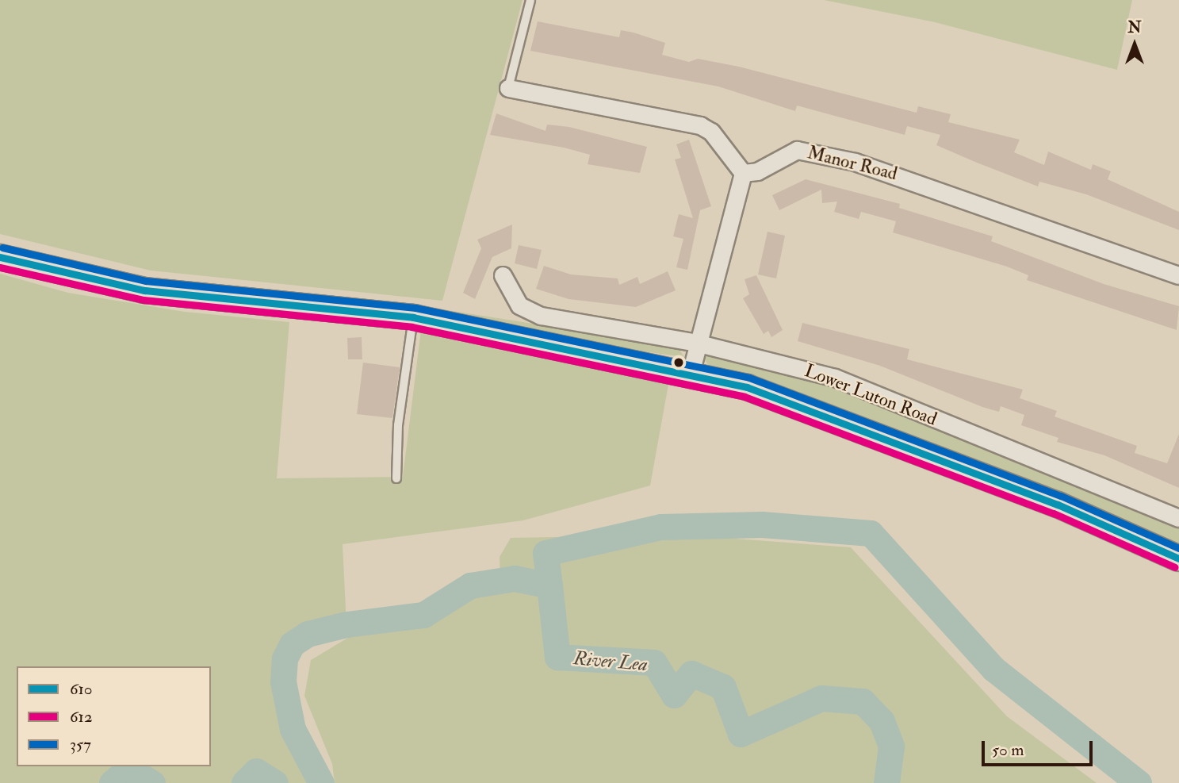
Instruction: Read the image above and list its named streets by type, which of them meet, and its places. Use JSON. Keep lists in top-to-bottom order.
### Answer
{
  "streets": {
    "main road": ["Lower Luton Road"],
    "street": ["Manor Road"]
  },
  "water": ["River Lea"],
  "lines": ["transit line 357", "transit line 610", "transit line 612"],
  "legend": ["610", "612", "357"],
  "scale_bar": "50 m",
  "north": "top"
}
